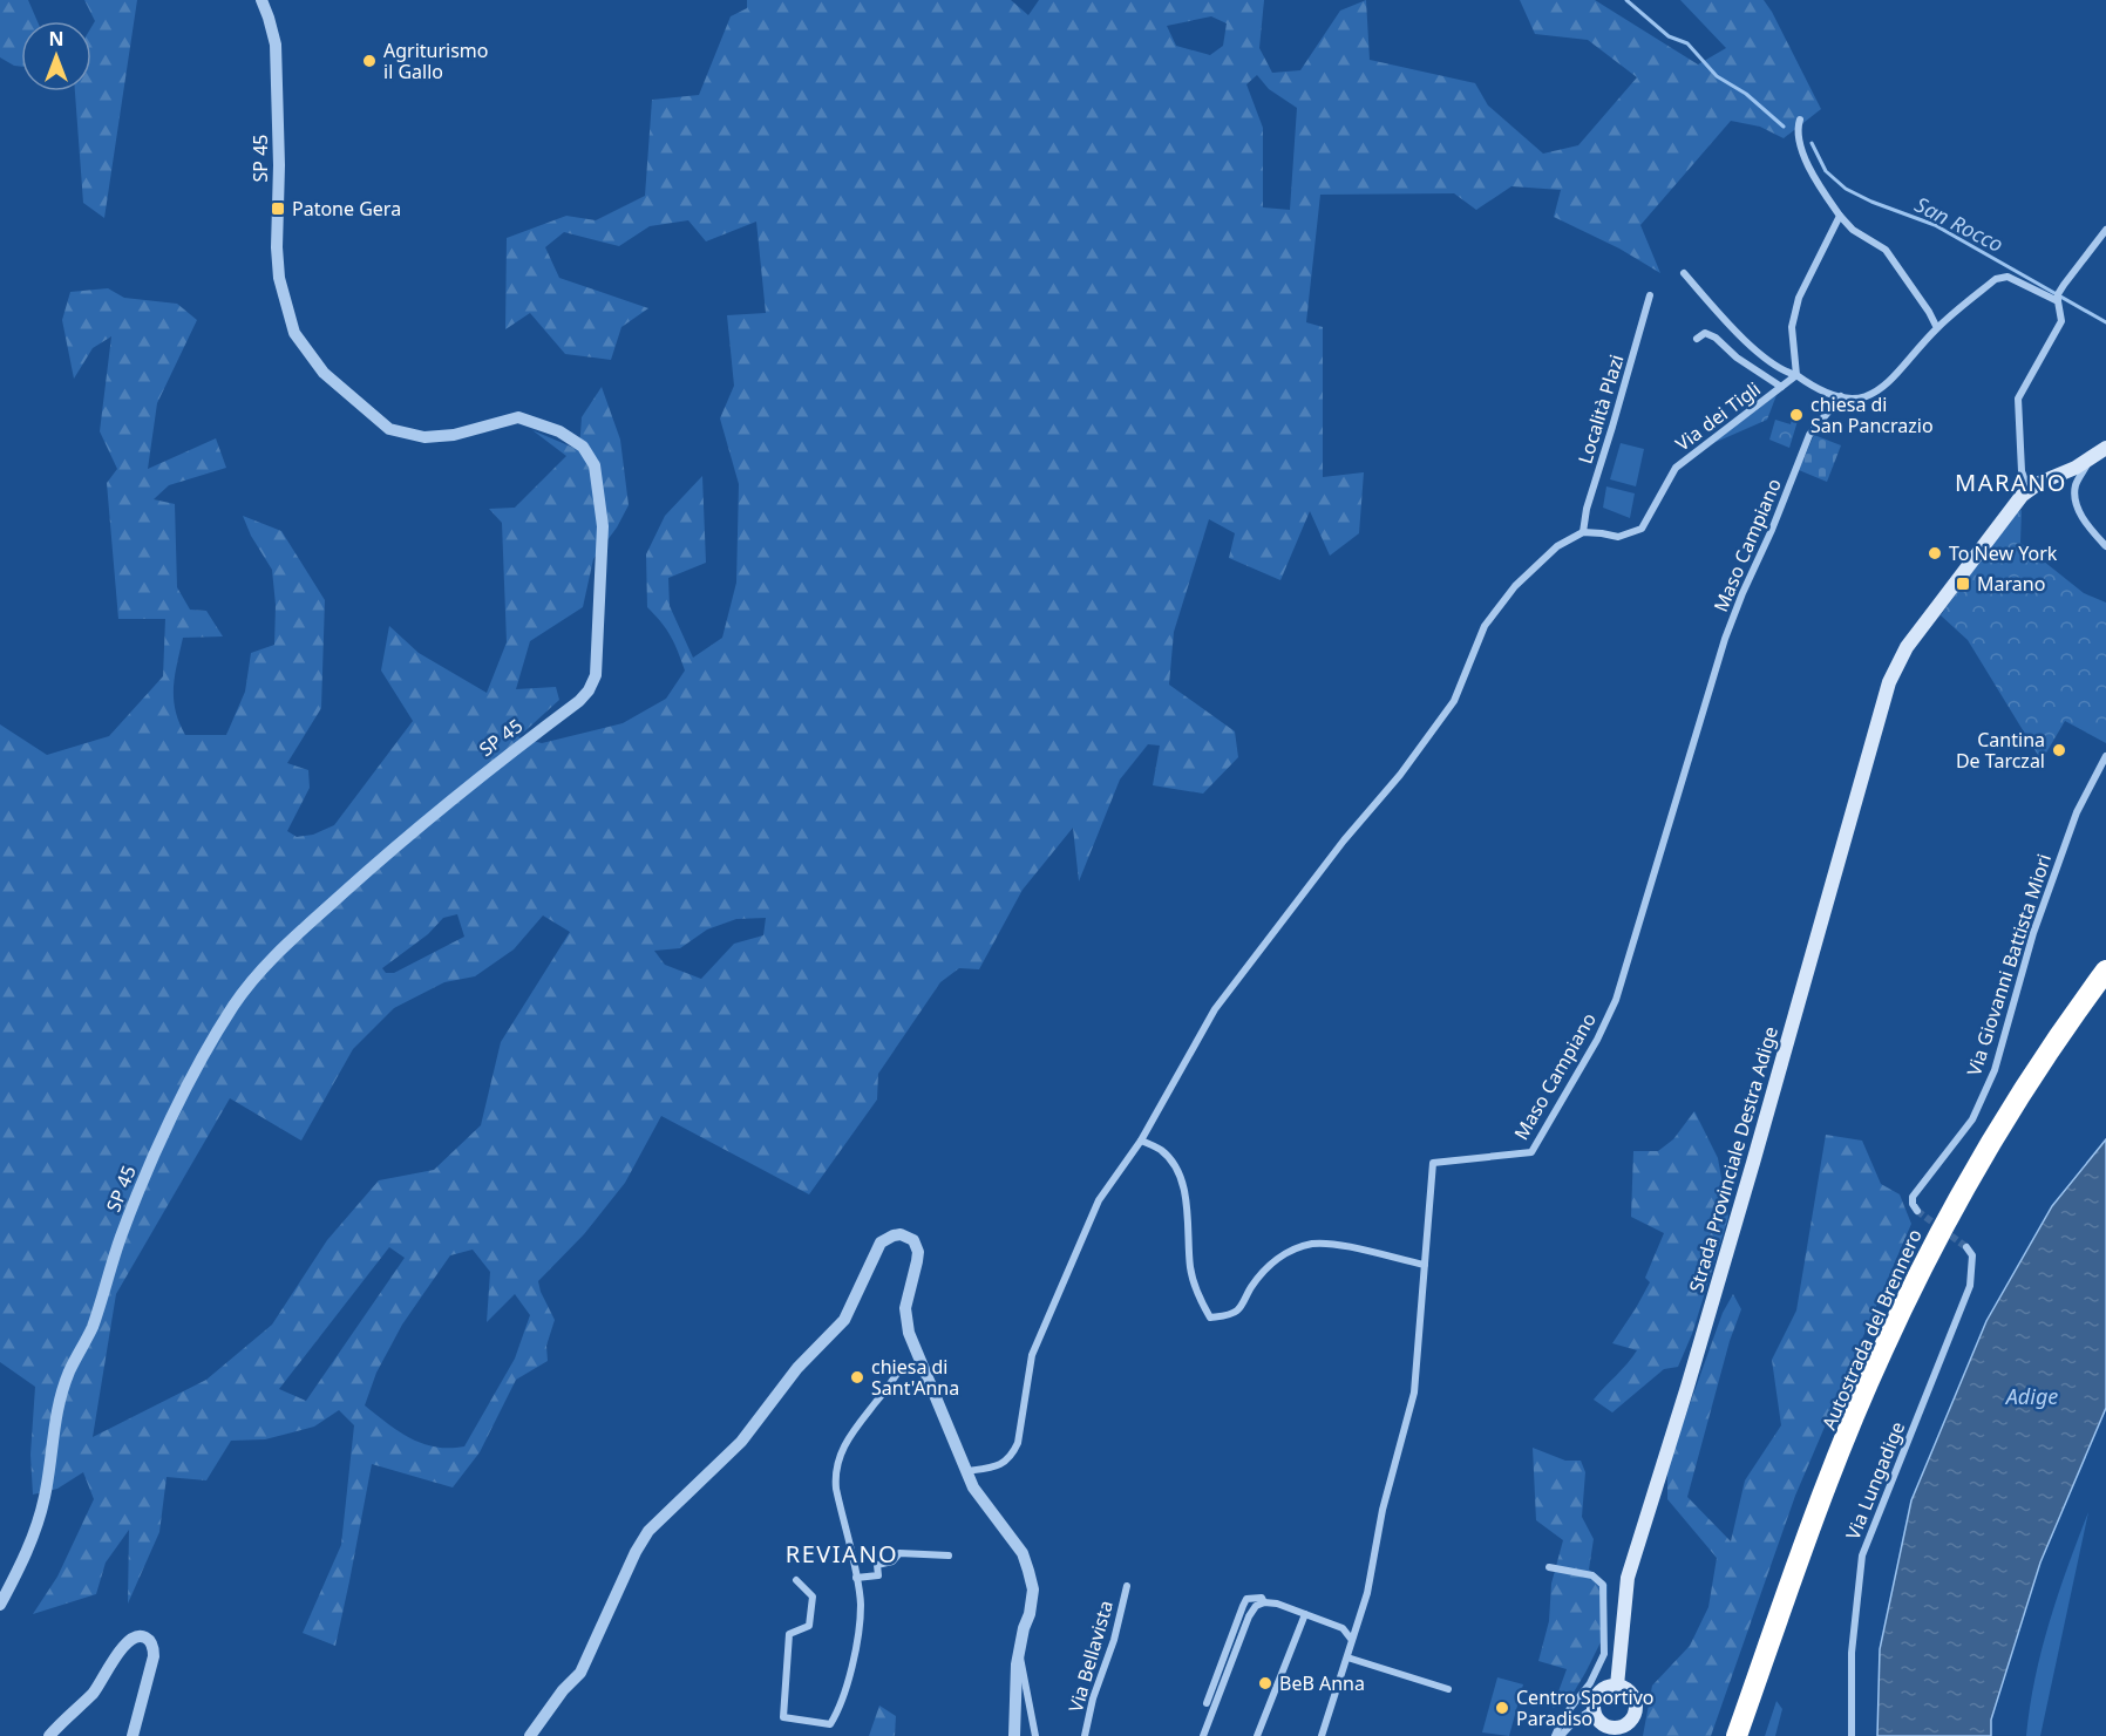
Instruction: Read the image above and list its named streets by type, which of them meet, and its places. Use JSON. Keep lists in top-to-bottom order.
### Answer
{
  "streets": {
    "highway": ["Autostrada del Brennero"],
    "main road": ["Strada Provinciale Destra Adige"],
    "street": [
      "SP 45",
      "Località Plazi",
      "Via dei Tigli",
      "Maso Campiano",
      "Via Giovanni Battista Miori",
      "Via Lungadige",
      "Via Bellavista"
    ]
  },
  "crossings": [
    ["Località Plazi", "Via dei Tigli"]
  ],
  "districts": ["MARANO", "REVIANO"],
  "water": ["San Rocco", "Adige"],
  "places": {
    "other": [
      "Agriturismo il Gallo",
      "chiesa di San Pancrazio",
      "To New York",
      "Cantina De Tarczal",
      "chiesa di Sant'Anna",
      "BeB Anna",
      "Centro Sportivo Paradiso"
    ],
    "transit": ["Patone Gera", "Marano"]
  },
  "north": "top"
}
